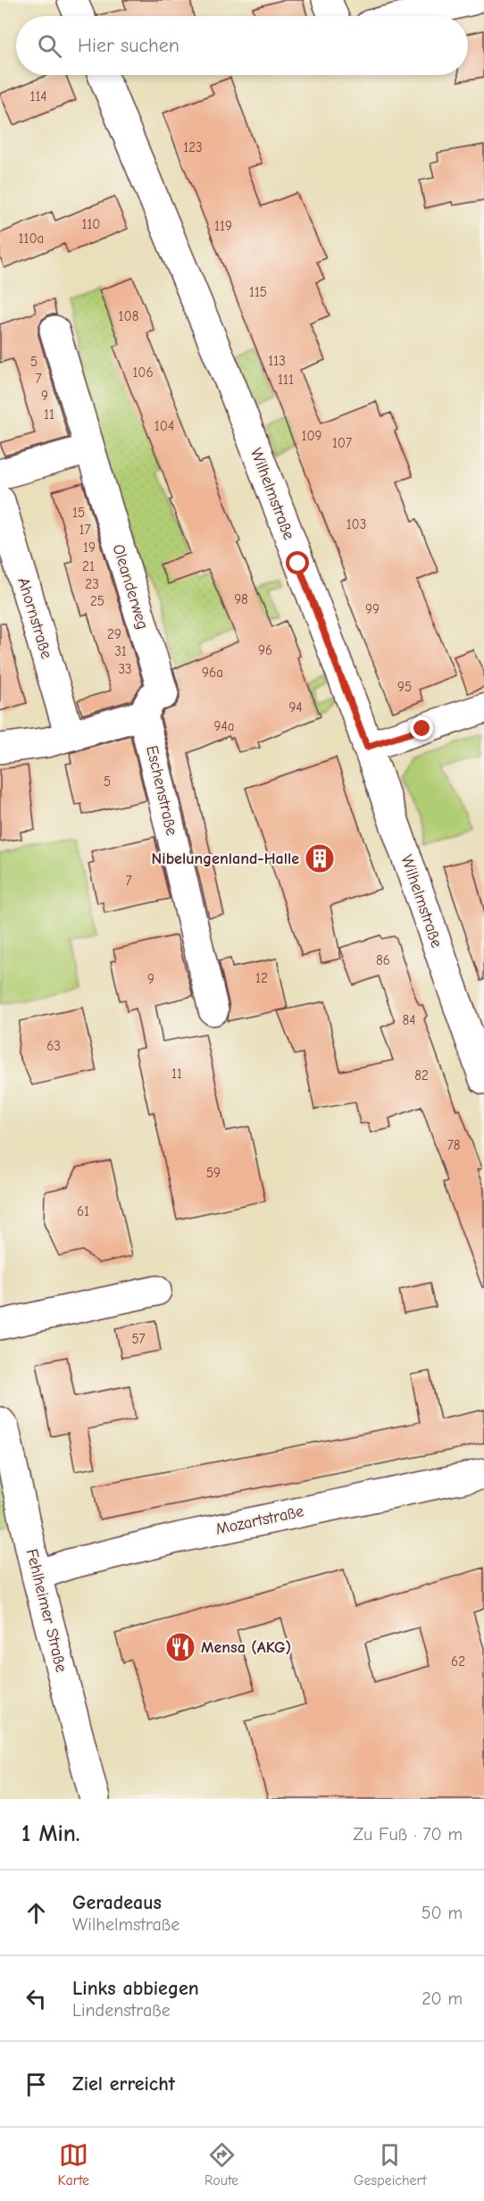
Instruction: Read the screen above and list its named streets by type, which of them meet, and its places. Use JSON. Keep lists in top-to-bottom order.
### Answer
{
  "streets": {
    "street": [
      "Wilhelmstraße",
      "Oleanderweg",
      "Ahornstraße",
      "Eschenstraße",
      "Mozartstraße",
      "Fehlheimer Straße"
    ]
  },
  "crossings": [
    ["Oleanderweg", "Eschenstraße"],
    ["Mozartstraße", "Fehlheimer Straße"]
  ],
  "places": {
    "building": ["Nibelungenland-Halle"],
    "restaurant": ["Mensa (AKG)"]
  },
  "house_numbers": [
    "114",
    "123",
    "110",
    "119",
    "110a",
    "115",
    "108",
    "113",
    "5",
    "106",
    "7",
    "111",
    "9",
    "11",
    "104",
    "109",
    "107",
    "15",
    "103",
    "17",
    "19",
    "21",
    "23",
    "98",
    "25",
    "99",
    "29",
    "96",
    "31",
    "33",
    "96a",
    "95",
    "94",
    "94a",
    "5",
    "7",
    "86",
    "12",
    "9",
    "84",
    "63",
    "11",
    "82",
    "78",
    "59",
    "61",
    "57",
    "62"
  ],
  "page": {
    "search": "Hier suchen",
    "heading": ["1 Min.", "Zu Fuß · 70 m"],
    "list": [
      ["Geradeaus", "Wilhelmstraße", "50 m"],
      ["Links abbiegen", "Lindenstraße", "20 m"],
      "Ziel erreicht"
    ],
    "nav": ["Karte", "Route", "Gespeichert"]
  }
}
